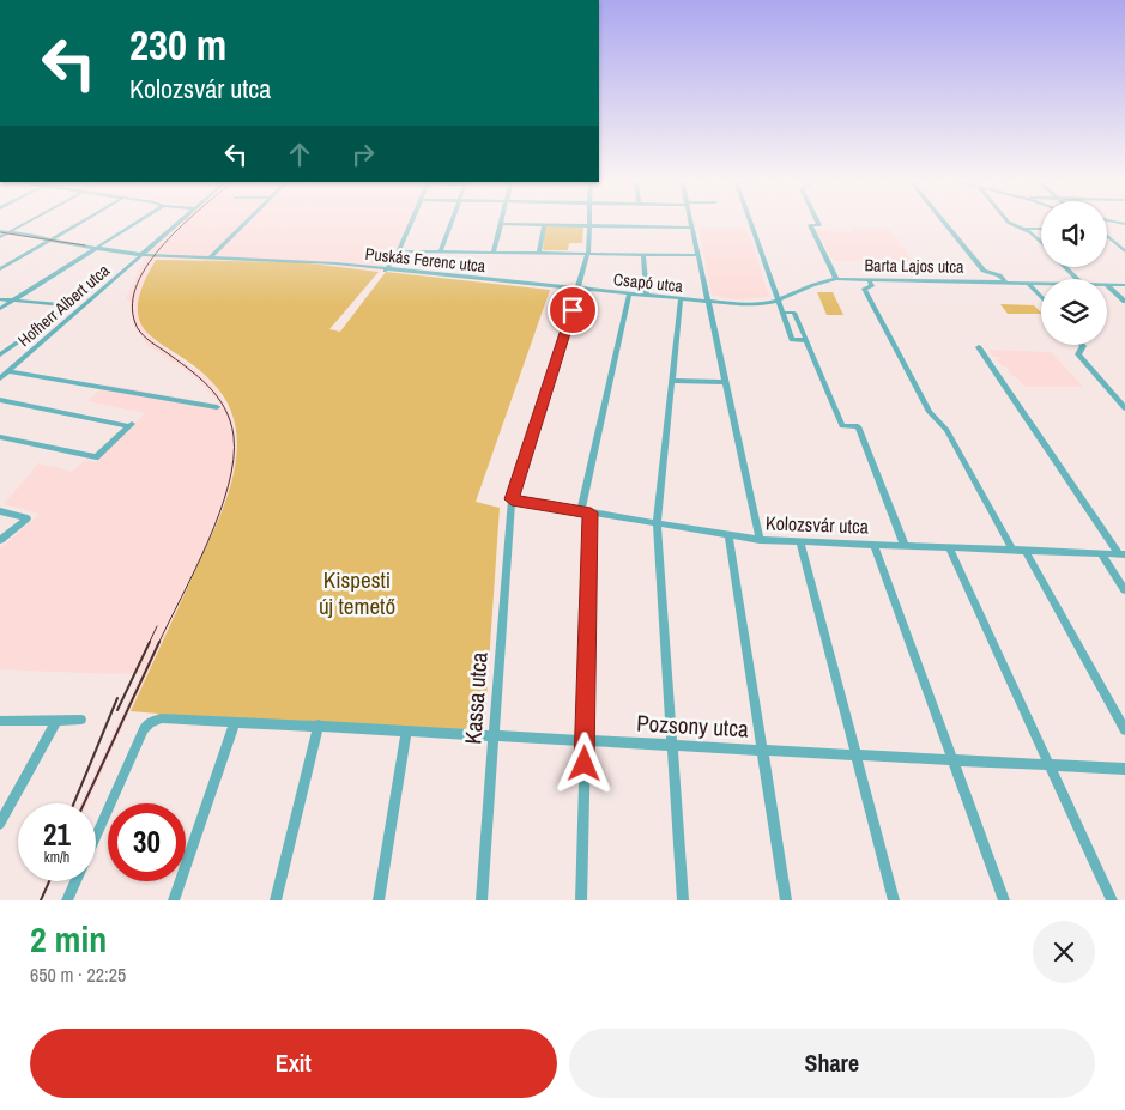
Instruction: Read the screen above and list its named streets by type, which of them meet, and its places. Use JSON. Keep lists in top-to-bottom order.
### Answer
{
  "streets": {
    "street": [
      "Puskás Ferenc utca",
      "Barta Lajos utca",
      "Csapó utca",
      "Hofherr Albert utca",
      "Kolozsvár utca",
      "Kassa utca",
      "Pozsony utca"
    ]
  },
  "crossings": [
    ["Puskás Ferenc utca", "Csapó utca"],
    ["Puskás Ferenc utca", "Hofherr Albert utca"],
    ["Barta Lajos utca", "Csapó utca"],
    ["Csapó utca", "Kassa utca"],
    ["Kolozsvár utca", "Kassa utca"],
    ["Kassa utca", "Pozsony utca"]
  ],
  "parks": ["Kispesti új temető"],
  "page": {
    "turn": ["230 m", "Kolozsvár utca"],
    "speed": "21 km/h",
    "limit": "30",
    "heading": ["2 min", "650 m · 22:25"],
    "buttons": ["Exit", "Share"]
  }
}
